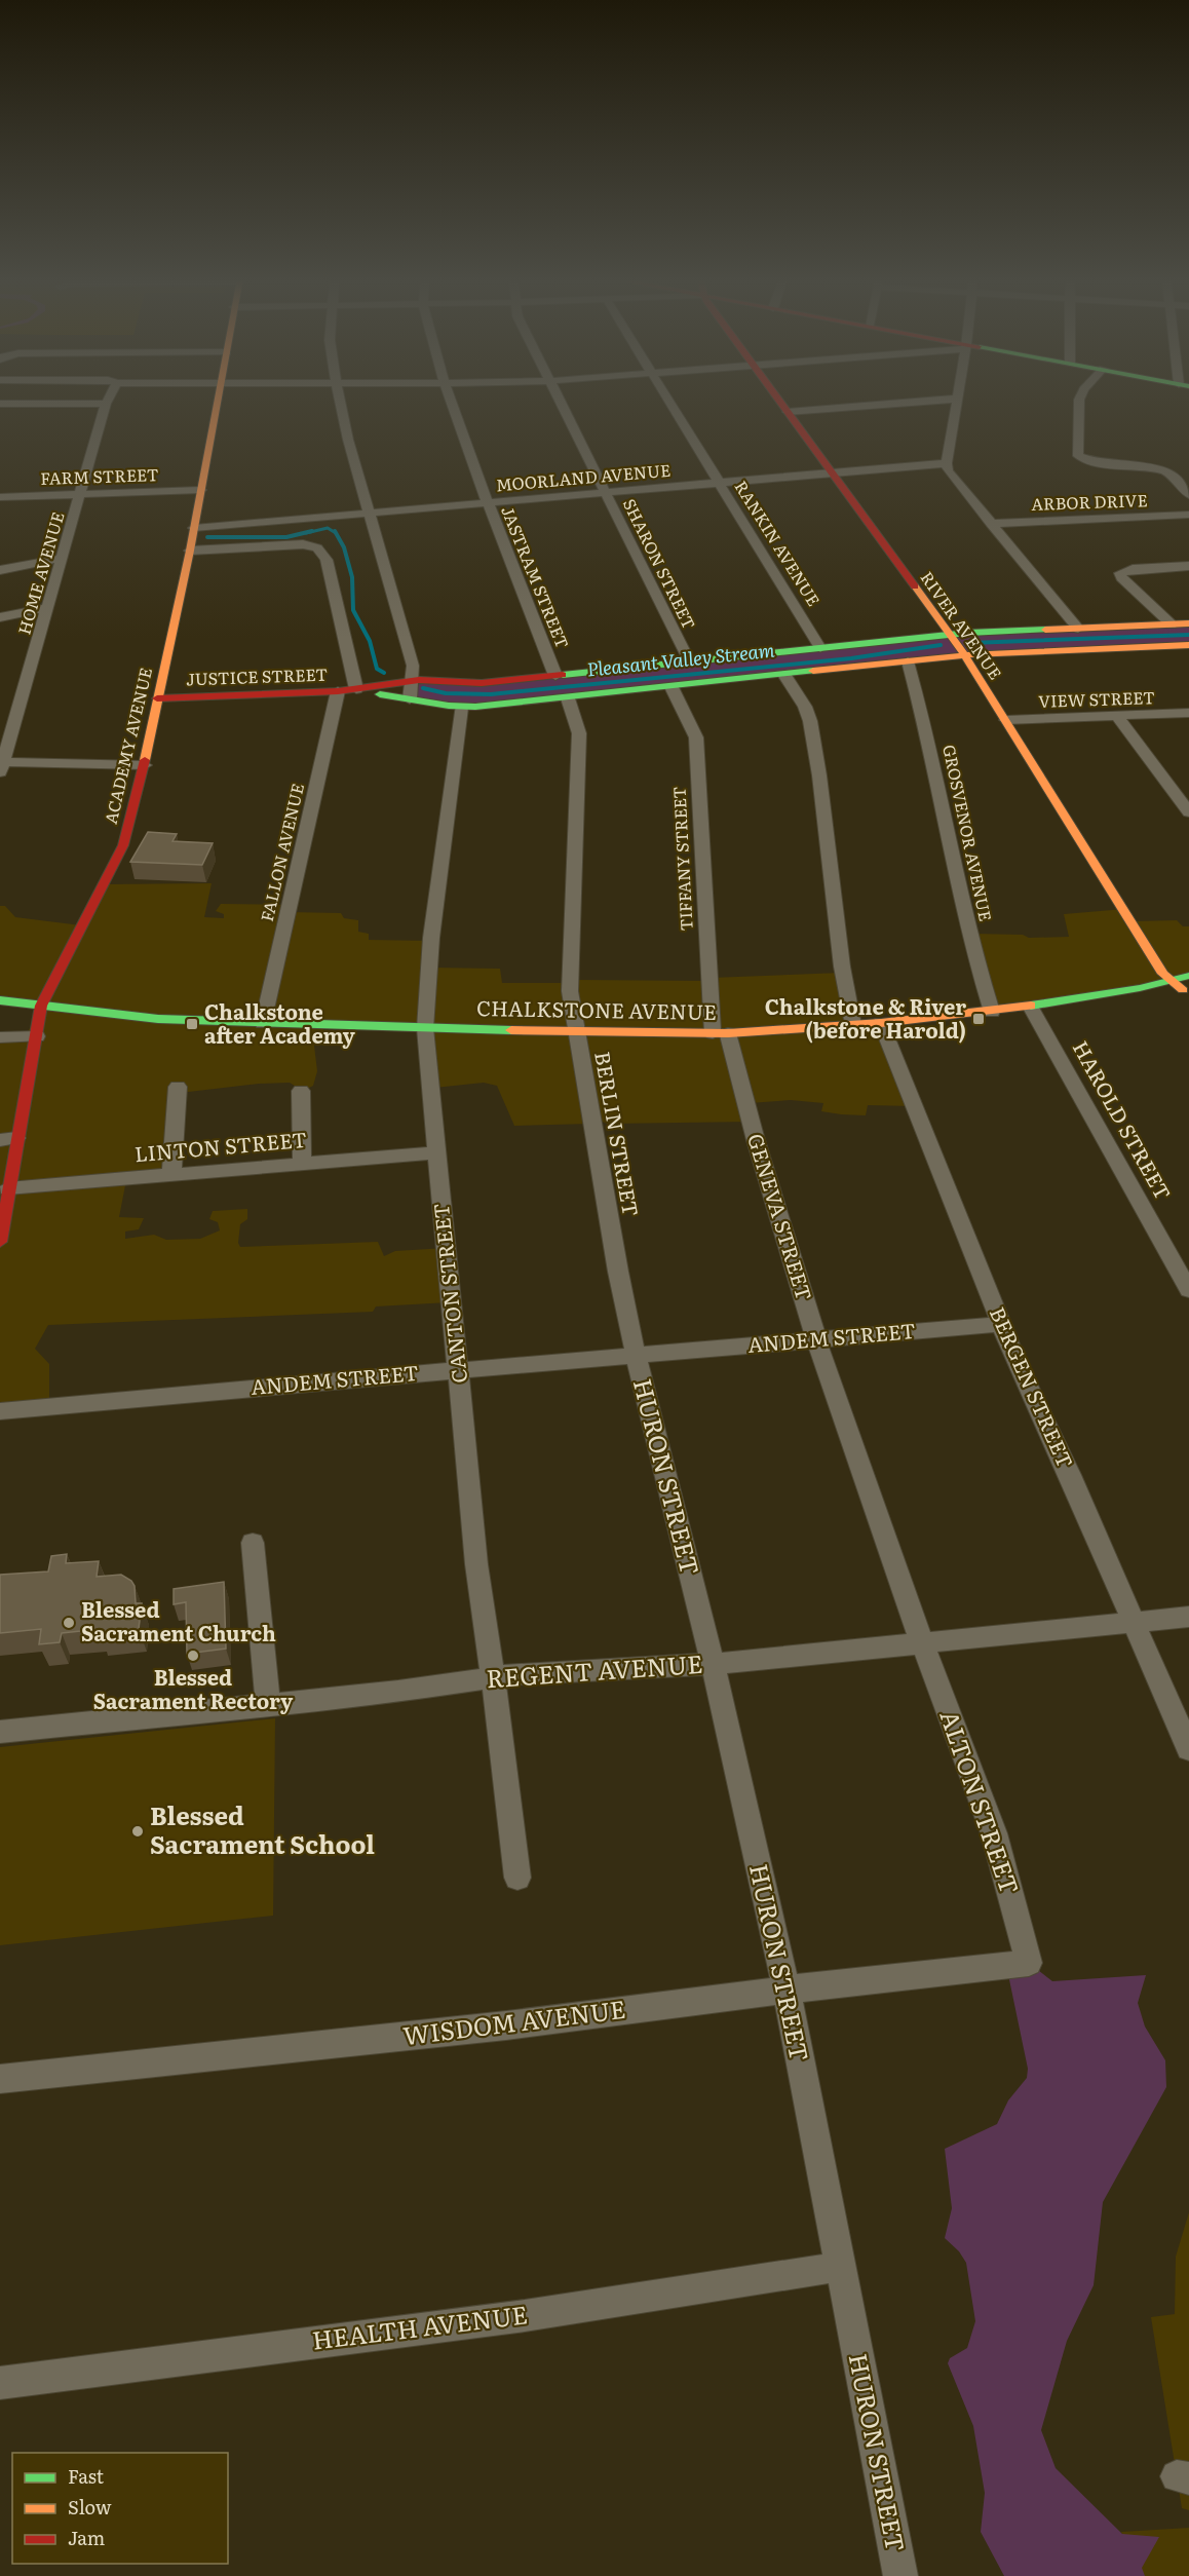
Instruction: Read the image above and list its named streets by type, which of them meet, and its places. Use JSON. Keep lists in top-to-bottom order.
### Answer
{
  "streets": {
    "street": [
      "FARM STREET",
      "MOORLAND AVENUE",
      "ARBOR DRIVE",
      "RANKIN AVENUE",
      "SHARON STREET",
      "HOME AVENUE",
      "JASTRAM STREET",
      "RIVER AVENUE",
      "JUSTICE STREET",
      "VIEW STREET",
      "ACADEMY AVENUE",
      "GROSVENOR AVENUE",
      "FALLON AVENUE",
      "TIFFANY STREET",
      "CHALKSTONE AVENUE",
      "HAROLD STREET",
      "BERLIN STREET",
      "LINTON STREET",
      "GENEVA STREET",
      "CANTON STREET",
      "ANDEM STREET",
      "BERGEN STREET",
      "HURON STREET",
      "REGENT AVENUE",
      "ALTON STREET",
      "WISDOM AVENUE",
      "HEALTH AVENUE"
    ]
  },
  "crossings": [
    ["FARM STREET", "HOME AVENUE"],
    ["FARM STREET", "ACADEMY AVENUE"],
    ["MOORLAND AVENUE", "RANKIN AVENUE"],
    ["MOORLAND AVENUE", "SHARON STREET"],
    ["MOORLAND AVENUE", "JASTRAM STREET"],
    ["MOORLAND AVENUE", "RIVER AVENUE"],
    ["MOORLAND AVENUE", "ACADEMY AVENUE"],
    ["RIVER AVENUE", "VIEW STREET"],
    ["RIVER AVENUE", "CHALKSTONE AVENUE"],
    ["JUSTICE STREET", "ACADEMY AVENUE"],
    ["JUSTICE STREET", "FALLON AVENUE"],
    ["ACADEMY AVENUE", "CHALKSTONE AVENUE"],
    ["ACADEMY AVENUE", "LINTON STREET"],
    ["GROSVENOR AVENUE", "CHALKSTONE AVENUE"],
    ["FALLON AVENUE", "CHALKSTONE AVENUE"],
    ["TIFFANY STREET", "CHALKSTONE AVENUE"],
    ["TIFFANY STREET", "GENEVA STREET"],
    ["CHALKSTONE AVENUE", "HAROLD STREET"],
    ["CHALKSTONE AVENUE", "BERLIN STREET"],
    ["CHALKSTONE AVENUE", "GENEVA STREET"],
    ["CHALKSTONE AVENUE", "CANTON STREET"],
    ["CHALKSTONE AVENUE", "BERGEN STREET"],
    ["BERLIN STREET", "ANDEM STREET"],
    ["BERLIN STREET", "HURON STREET"],
    ["LINTON STREET", "CANTON STREET"],
    ["GENEVA STREET", "ANDEM STREET"],
    ["GENEVA STREET", "REGENT AVENUE"],
    ["GENEVA STREET", "ALTON STREET"],
    ["CANTON STREET", "ANDEM STREET"],
    ["CANTON STREET", "REGENT AVENUE"],
    ["ANDEM STREET", "BERGEN STREET"],
    ["ANDEM STREET", "HURON STREET"],
    ["BERGEN STREET", "REGENT AVENUE"],
    ["HURON STREET", "REGENT AVENUE"],
    ["HURON STREET", "WISDOM AVENUE"],
    ["HURON STREET", "HEALTH AVENUE"],
    ["REGENT AVENUE", "ALTON STREET"],
    ["ALTON STREET", "WISDOM AVENUE"]
  ],
  "water": ["Pleasant Valley Stream"],
  "places": {
    "transit": ["Chalkstone & River (before Harold)", "Chalkstone after Academy"],
    "other": ["Blessed Sacrament Church", "Blessed Sacrament Rectory", "Blessed Sacrament School"]
  },
  "legend": ["Fast", "Slow", "Jam"]
}
